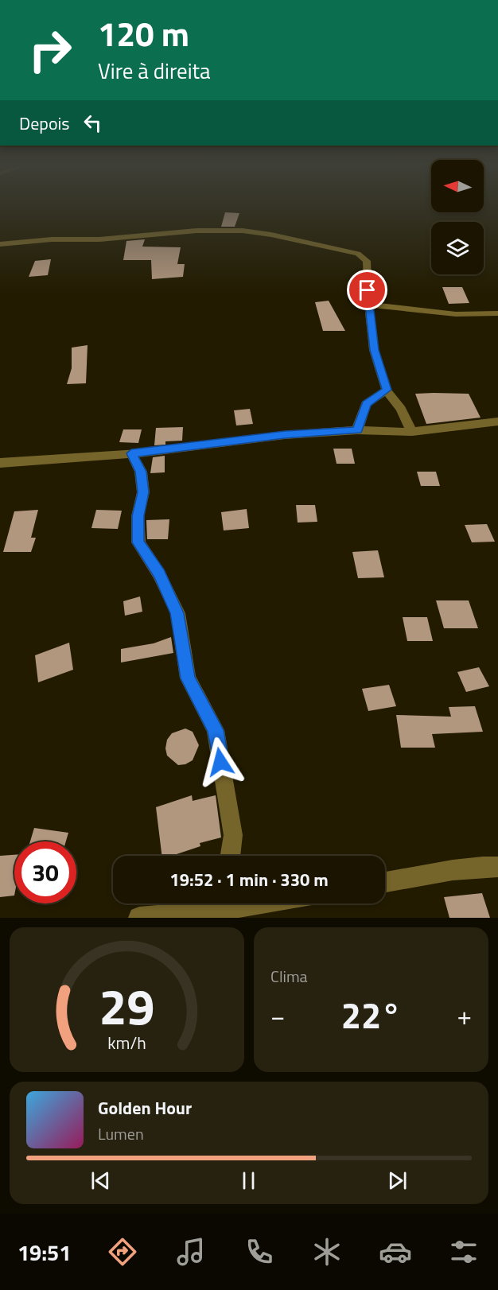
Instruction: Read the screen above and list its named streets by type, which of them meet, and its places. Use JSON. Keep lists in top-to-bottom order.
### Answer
{
  "north": "left",
  "page": {
    "turn": ["120 m", "Vire à direita"],
    "then": "Depois",
    "limit": "30",
    "trip": "19:52 · 1 min · 330 m",
    "tile": "Clima",
    "heat": ["−", "22°", "+"],
    "song": ["Golden Hour", "Lumen"],
    "tabs": "19:51",
    "gauge": ["29", "km/h"]
  }
}
